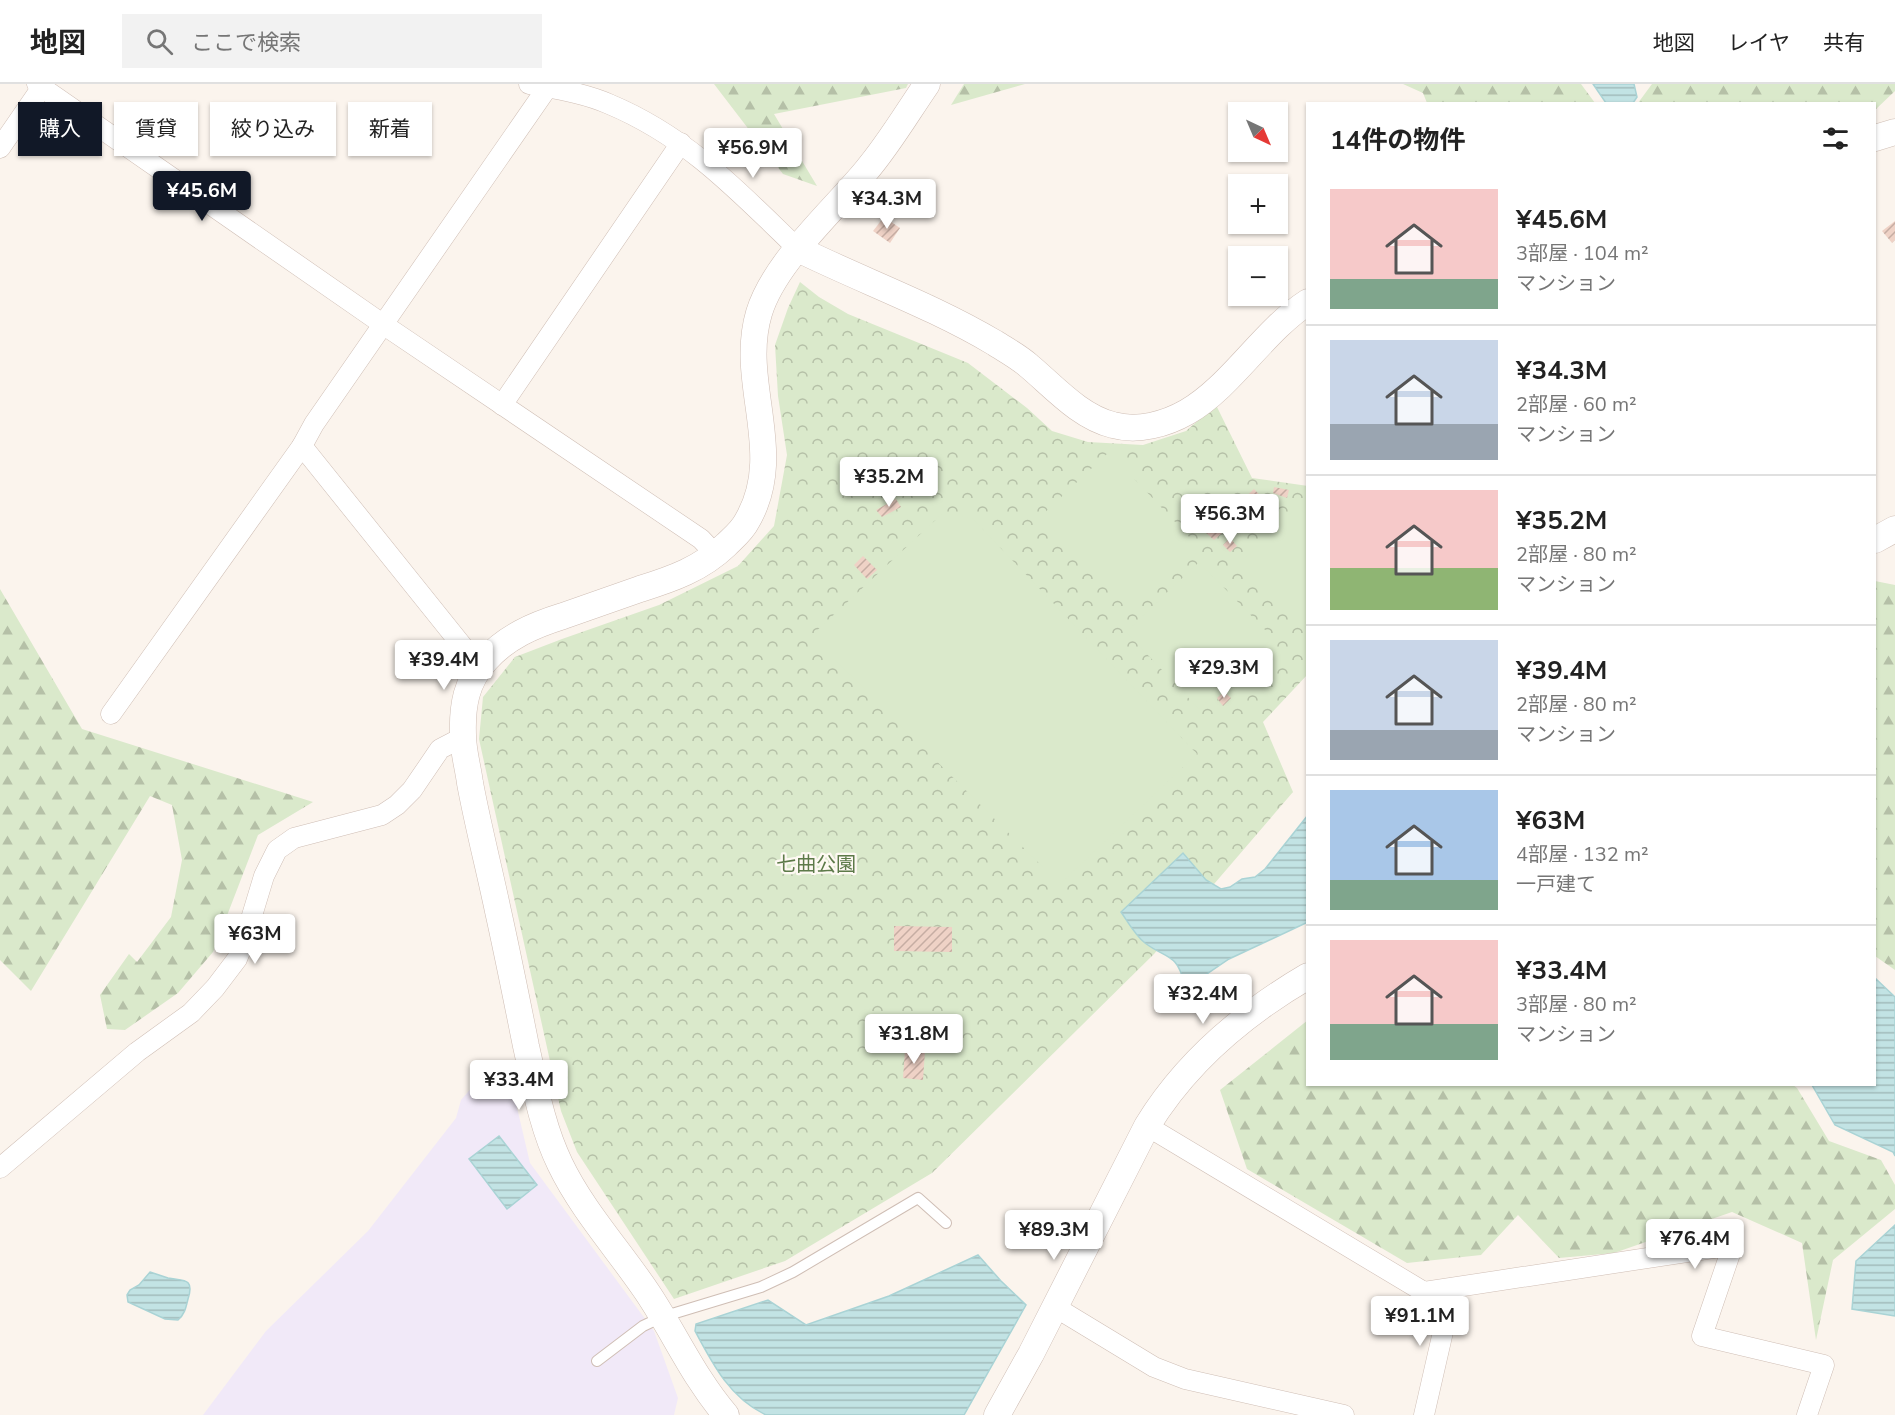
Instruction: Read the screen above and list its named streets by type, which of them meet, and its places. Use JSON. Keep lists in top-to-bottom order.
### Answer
{
  "parks": ["七曲公園"],
  "north": "bottom right",
  "page": {
    "header": "地図",
    "search": "ここで検索",
    "nav": ["地図", "レイヤ", "共有"],
    "map_buttons": ["+", "−"],
    "chip": [
      "購入",
      "賃貸",
      "絞り込み",
      "新着"
    ],
    "heading": "14件の物件",
    "price": [
      "¥56.9M",
      "¥45.6M",
      "¥34.3M",
      "¥35.2M",
      "¥56.3M",
      "¥39.4M",
      "¥29.3M",
      "¥63M",
      "¥32.4M",
      "¥31.8M",
      "¥33.4M",
      "¥89.3M",
      "¥76.4M",
      "¥91.1M"
    ],
    "list": [
      {
        "name": "¥45.6M",
        "note": "3部屋 · 104 m² · マンション"
      },
      {
        "name": "¥34.3M",
        "note": "2部屋 · 60 m² · マンション"
      },
      {
        "name": "¥35.2M",
        "note": "2部屋 · 80 m² · マンション"
      },
      {
        "name": "¥39.4M",
        "note": "2部屋 · 80 m² · マンション"
      },
      {
        "name": "¥63M",
        "note": "4部屋 · 132 m² · 一戸建て"
      },
      {
        "name": "¥33.4M",
        "note": "3部屋 · 80 m² · マンション"
      }
    ]
  }
}
